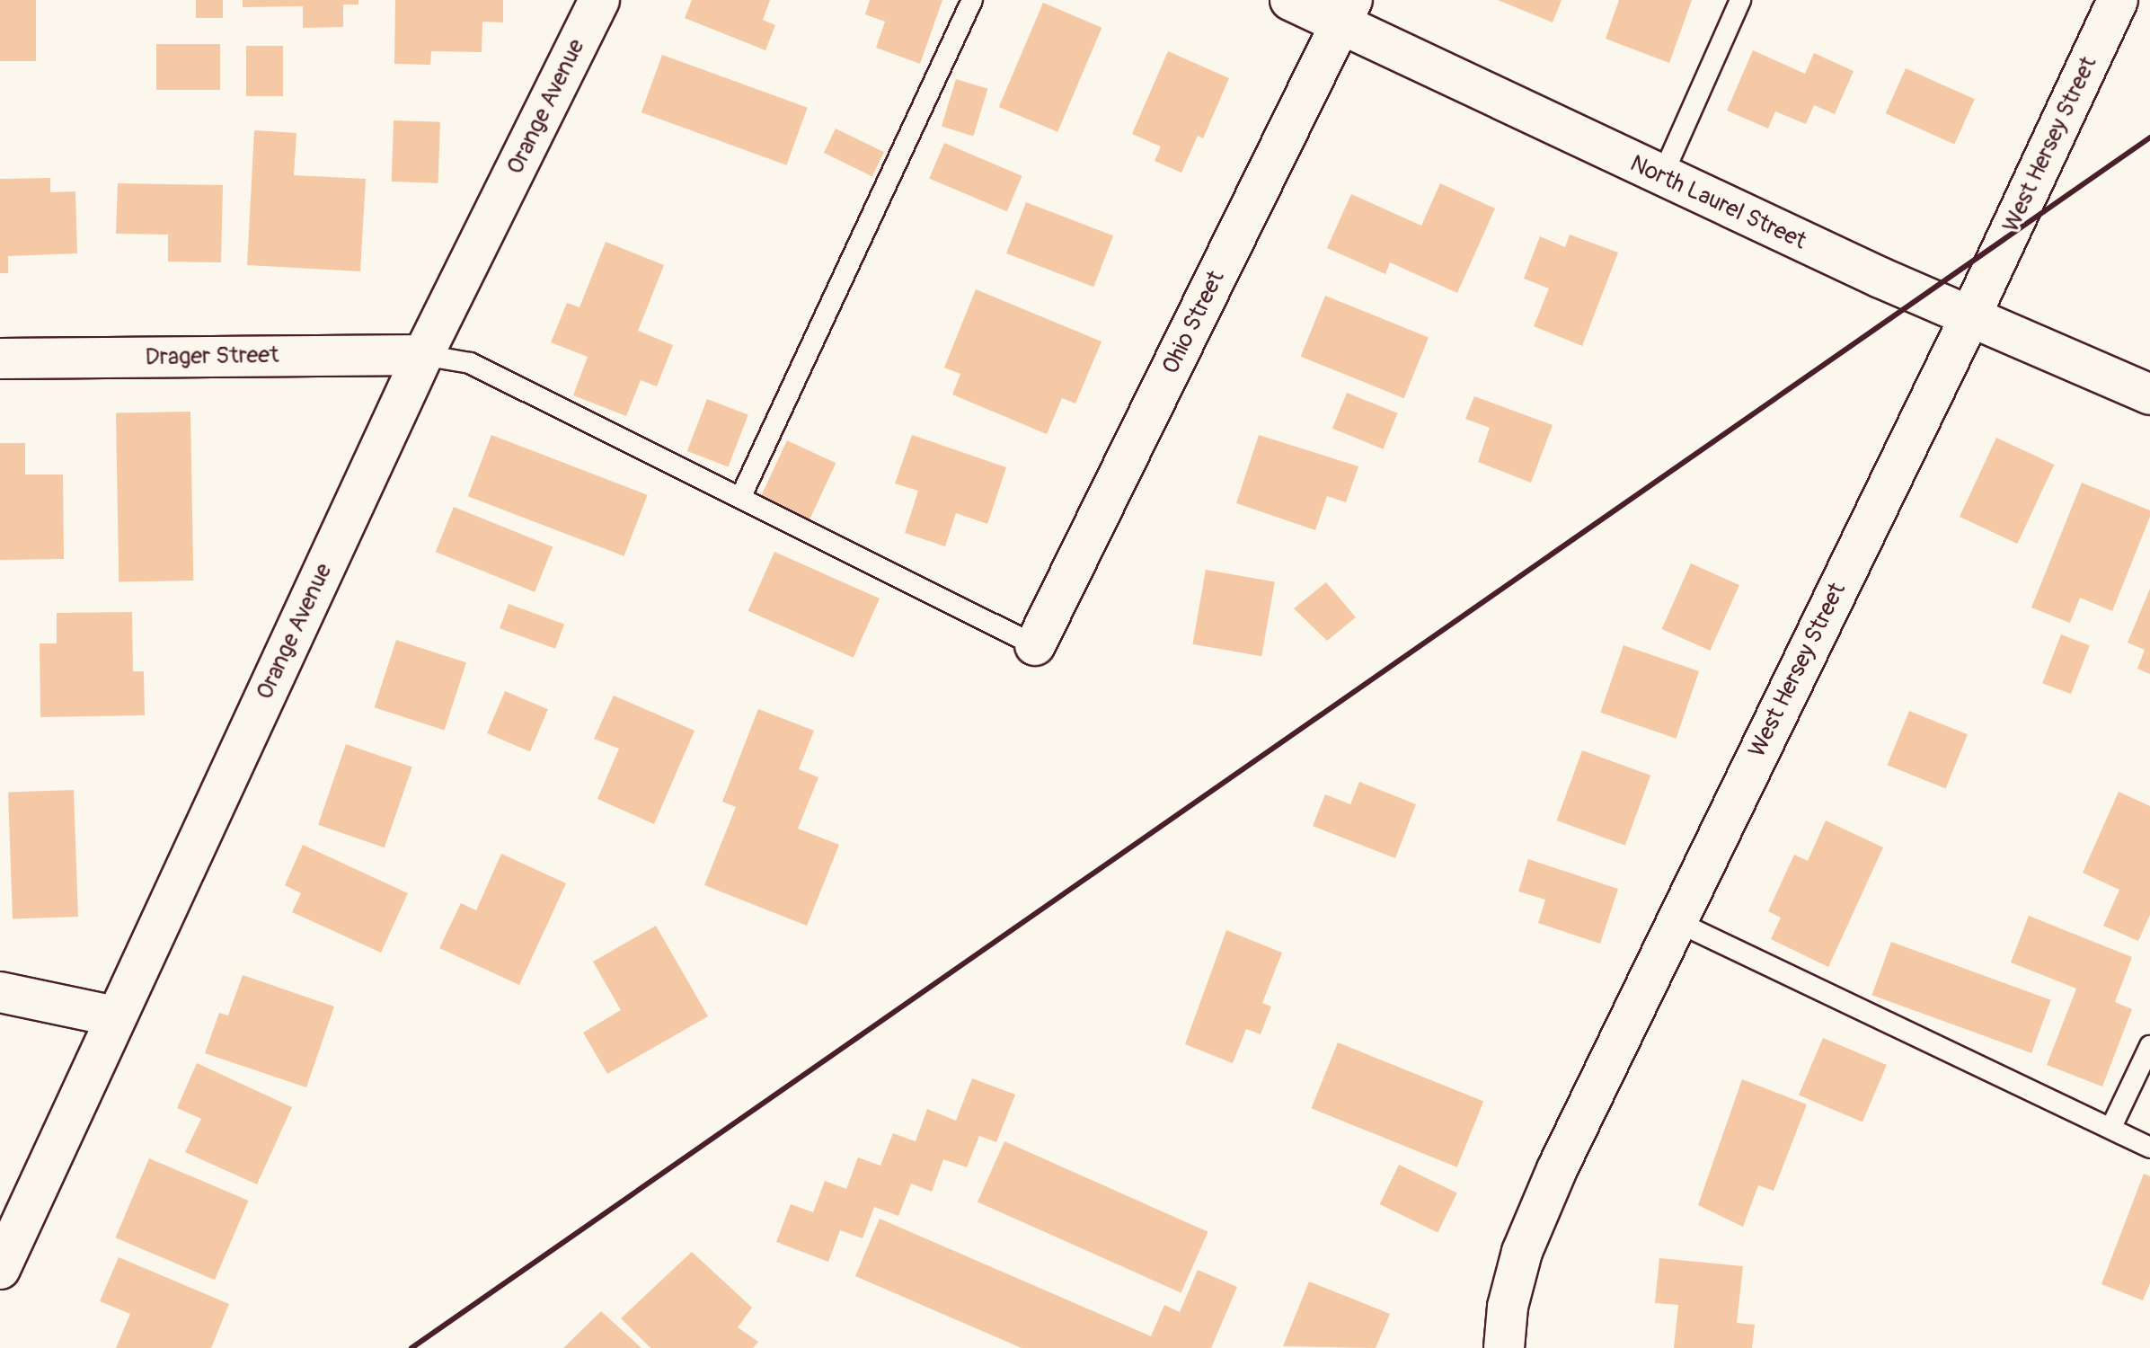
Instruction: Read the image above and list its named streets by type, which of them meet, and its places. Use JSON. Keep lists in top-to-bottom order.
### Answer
{
  "streets": {
    "street": [
      "Orange Avenue",
      "West Hersey Street",
      "North Laurel Street",
      "Ohio Street",
      "Drager Street"
    ]
  },
  "crossings": [
    ["Orange Avenue", "Drager Street"],
    ["West Hersey Street", "North Laurel Street"],
    ["North Laurel Street", "Ohio Street"]
  ]
}
